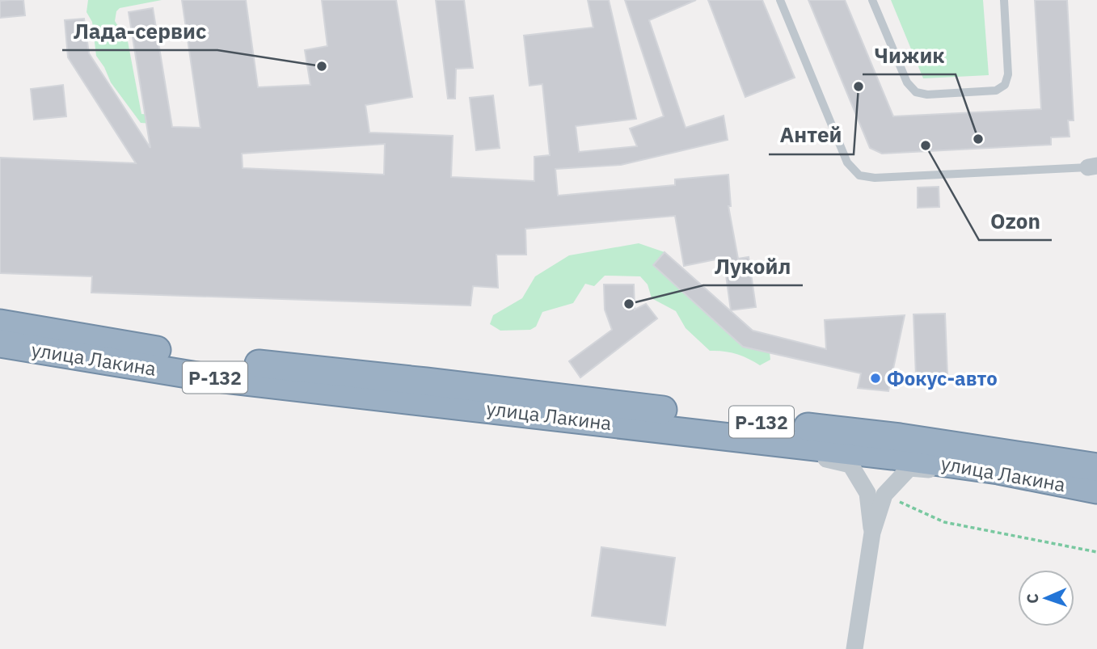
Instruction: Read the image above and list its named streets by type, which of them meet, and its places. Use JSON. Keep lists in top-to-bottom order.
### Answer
{
  "streets": {
    "highway": ["улица Лакина", "Р-132"]
  },
  "places": [
    "Лада-сервис",
    "Антей",
    "Чижик",
    "Ozon",
    "Лукойл",
    "Фокус-авто"
  ],
  "north": "left"
}
